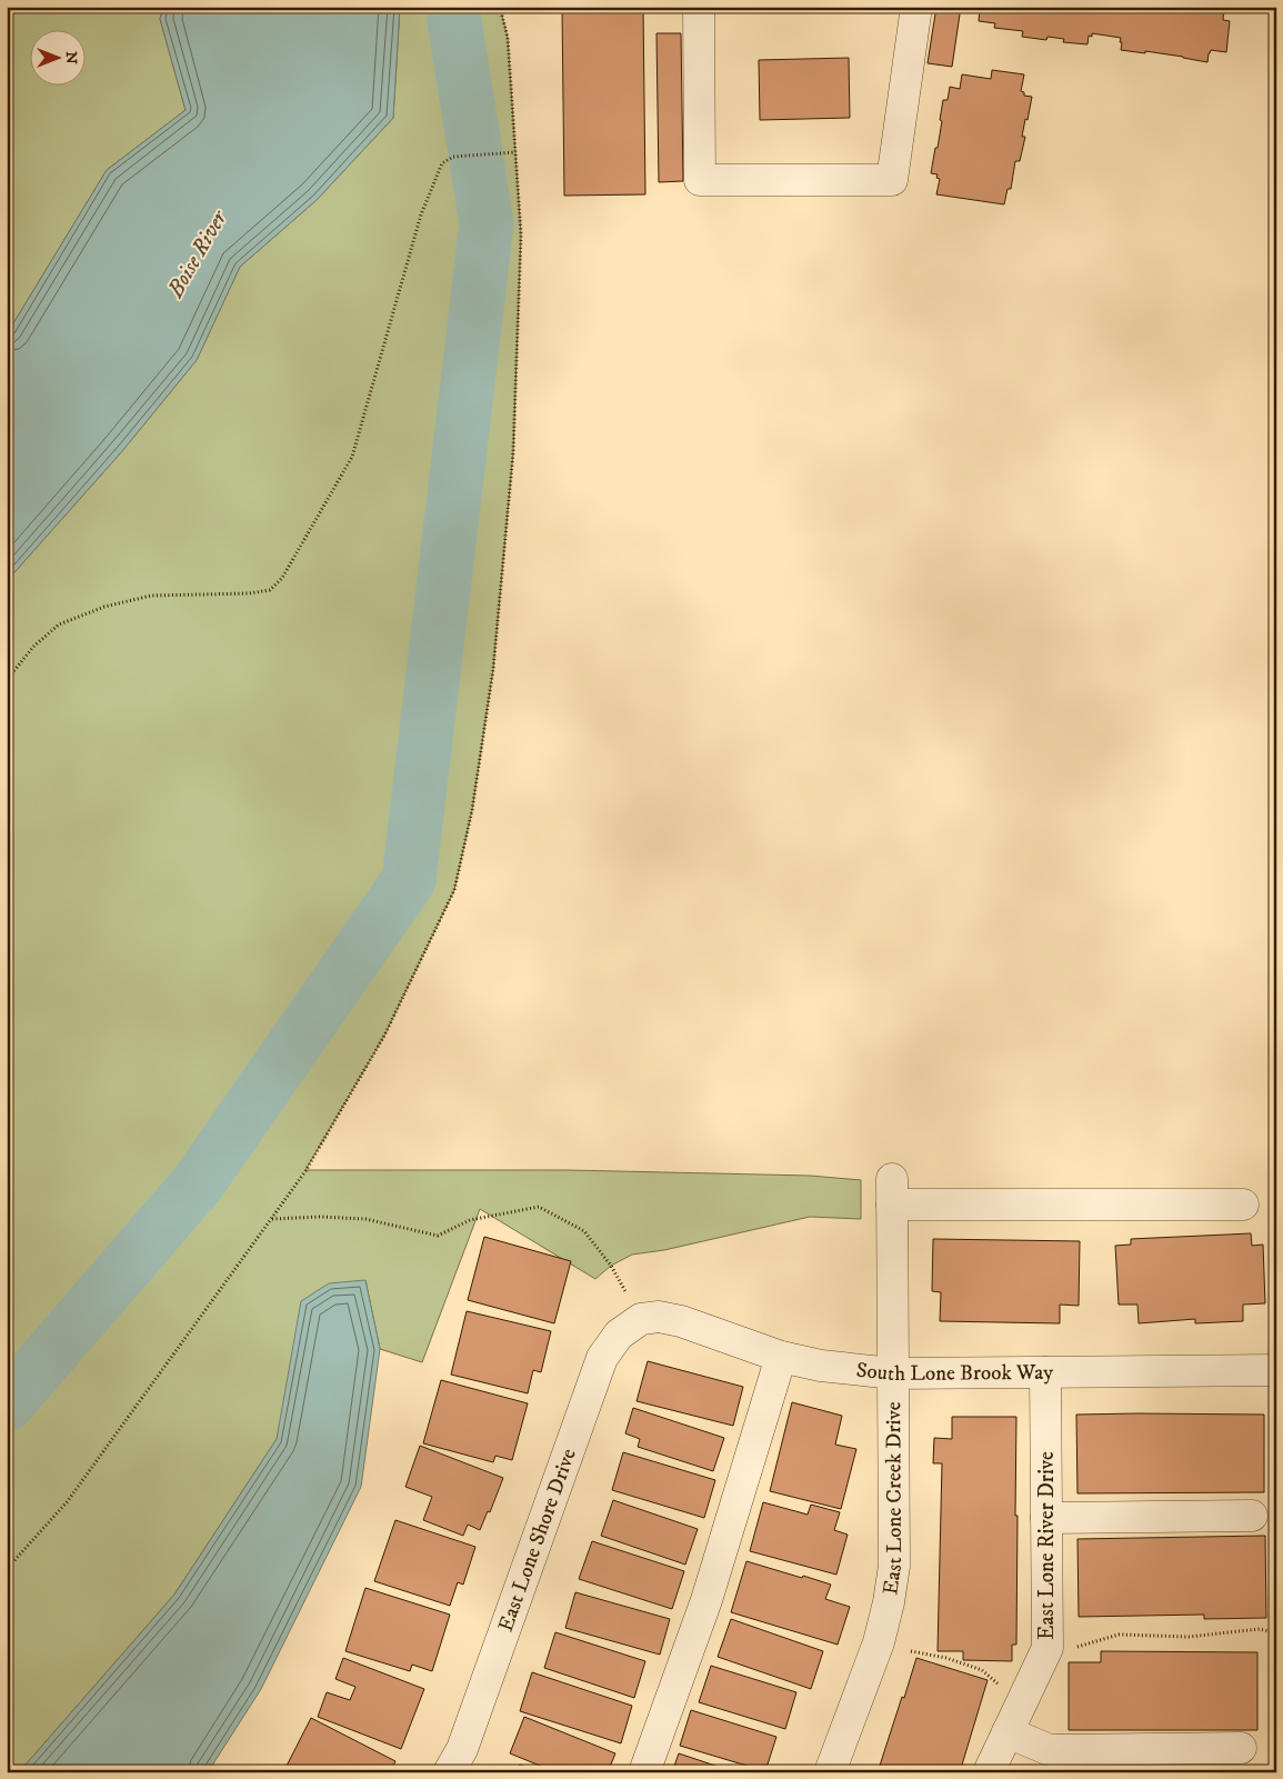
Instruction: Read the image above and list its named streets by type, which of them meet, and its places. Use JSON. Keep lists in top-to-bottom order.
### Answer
{
  "streets": {
    "street": [
      "South Lone Brook Way",
      "East Lone Creek Drive",
      "East Lone Shore Drive",
      "East Lone River Drive"
    ]
  },
  "crossings": [
    ["South Lone Brook Way", "East Lone Creek Drive"],
    ["South Lone Brook Way", "East Lone Shore Drive"],
    ["South Lone Brook Way", "East Lone River Drive"]
  ],
  "water": ["Boise River"],
  "north": "right"
}
